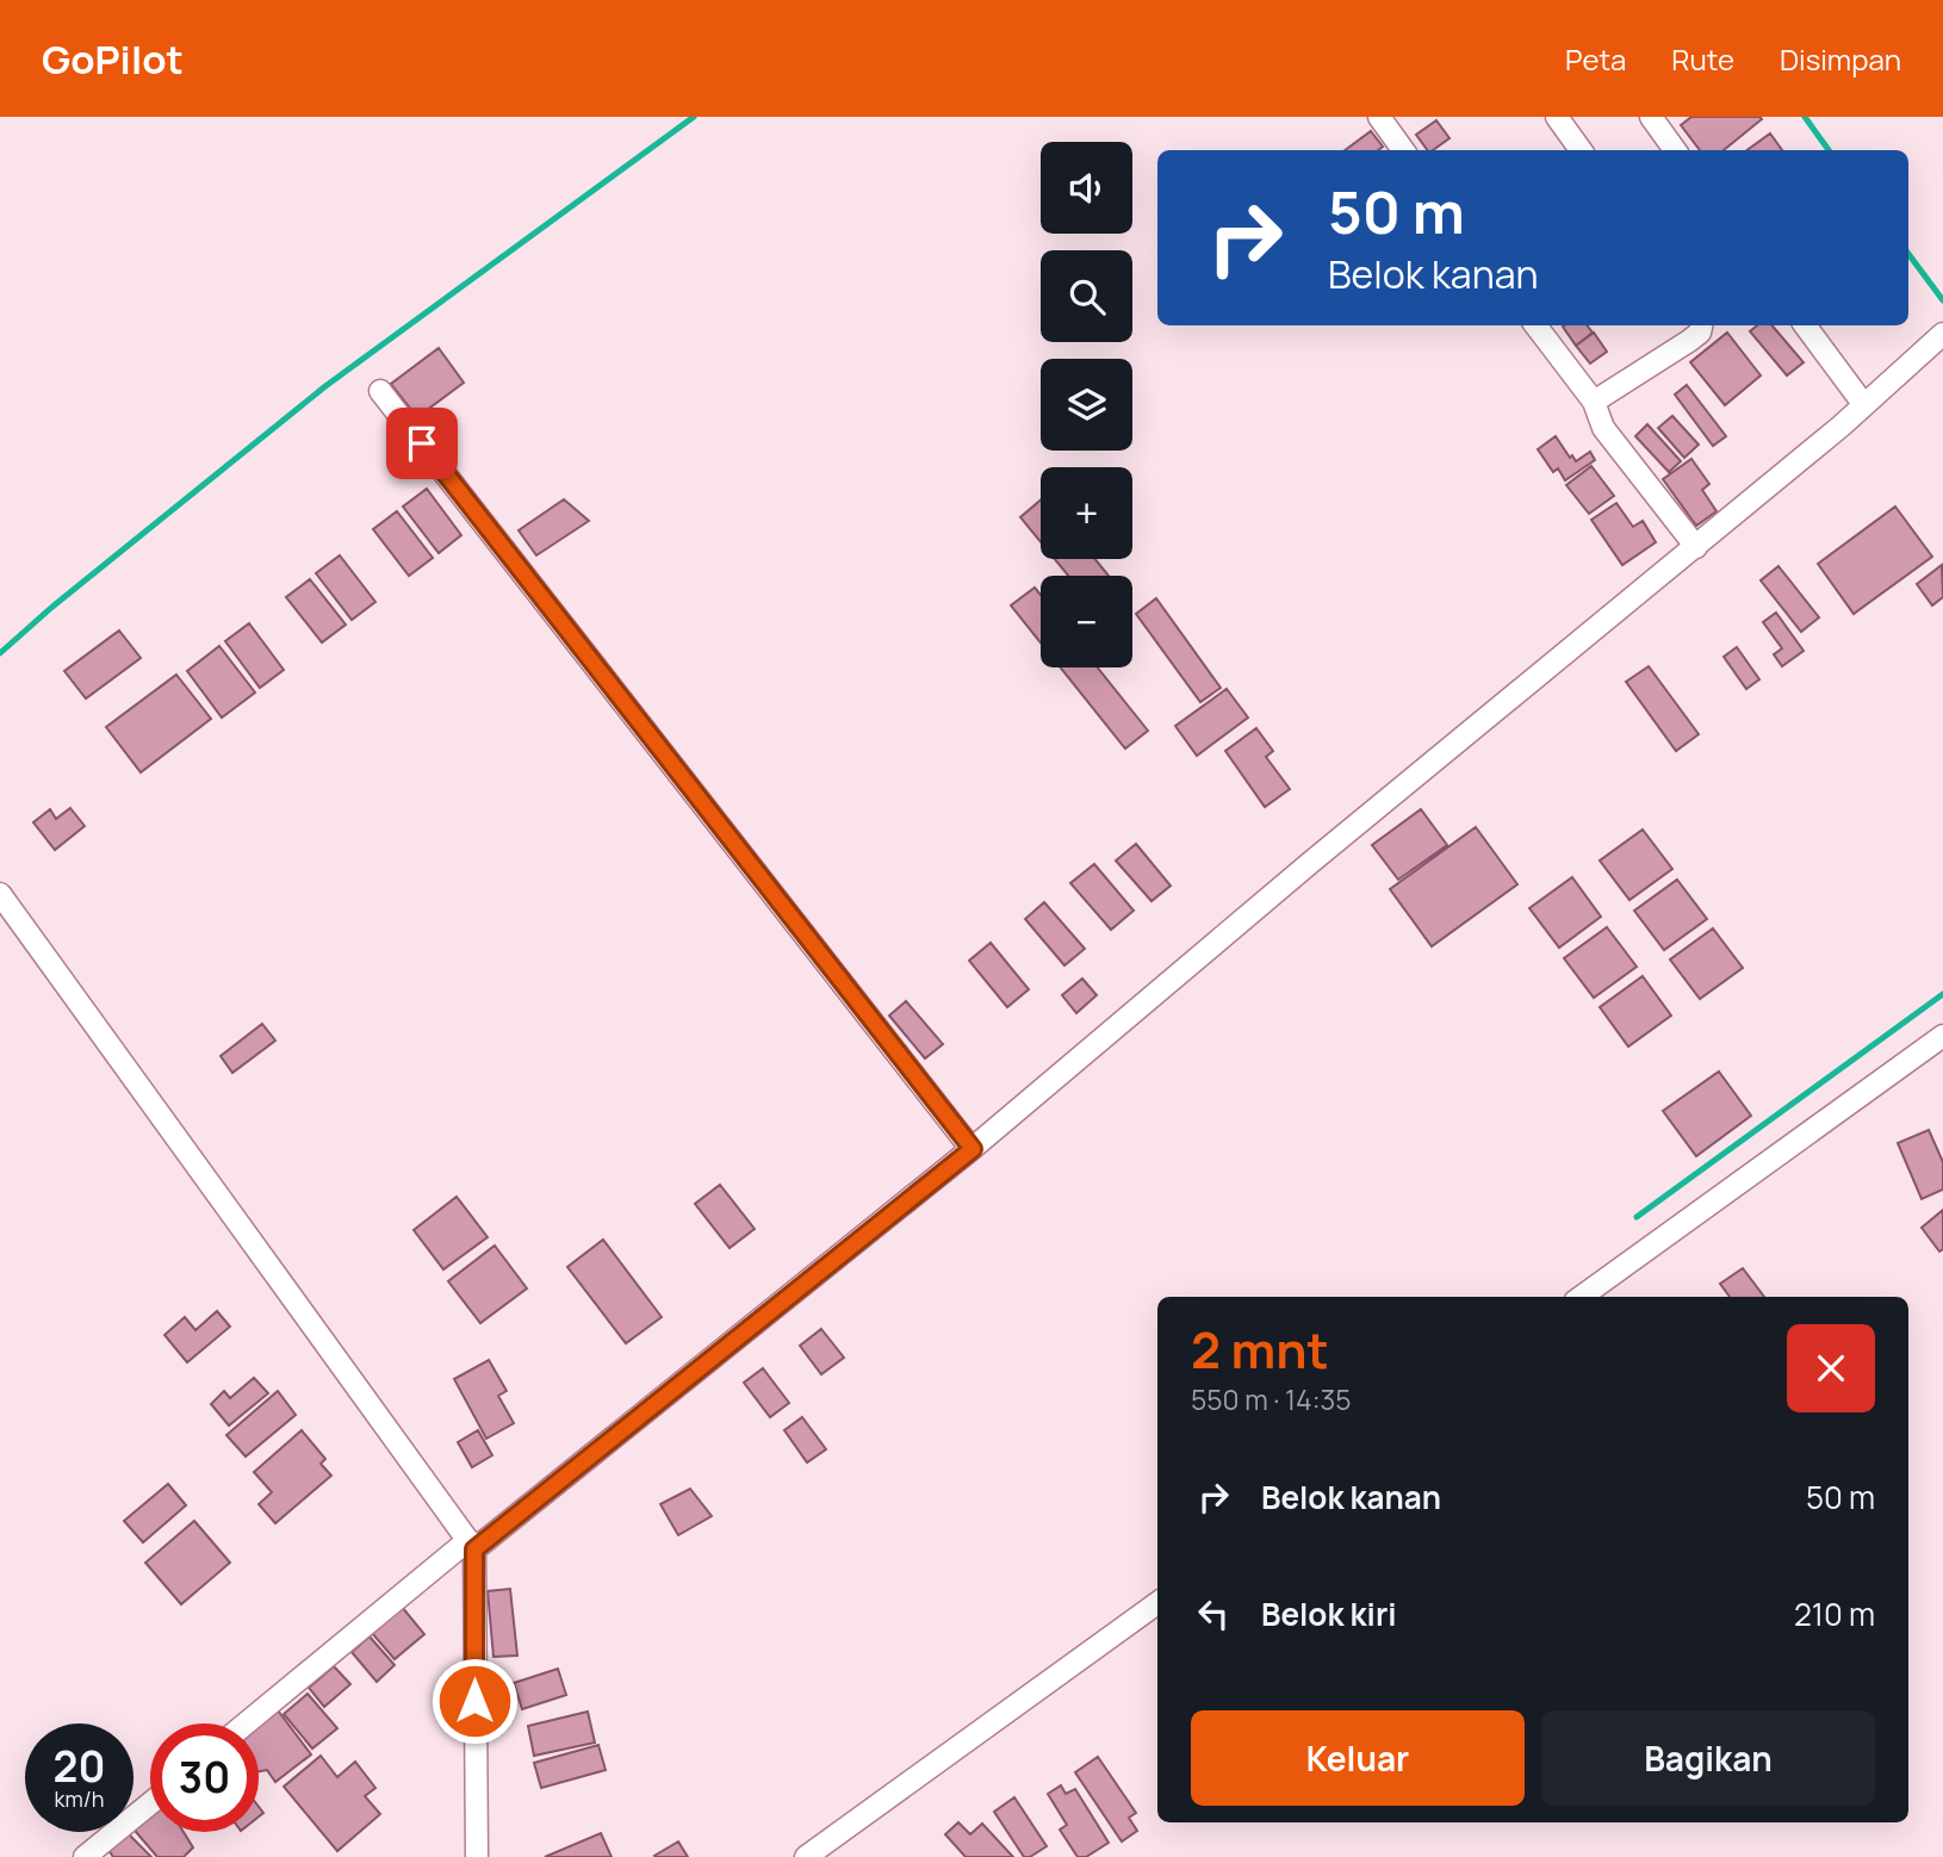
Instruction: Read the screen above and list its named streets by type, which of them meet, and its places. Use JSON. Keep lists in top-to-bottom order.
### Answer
{
  "page": {
    "header": "GoPilot",
    "nav": ["Peta", "Rute", "Disimpan"],
    "map_buttons": ["+", "−"],
    "turn": ["50 m", "Belok kanan"],
    "heading": ["2 mnt", "550 m · 14:35"],
    "list": [
      {
        "name": "Belok kanan",
        "value": "50 m"
      },
      {
        "name": "Belok kiri",
        "value": "210 m"
      }
    ],
    "buttons": ["Keluar", "Bagikan"],
    "speed": "20 km/h",
    "limit": "30"
  }
}
